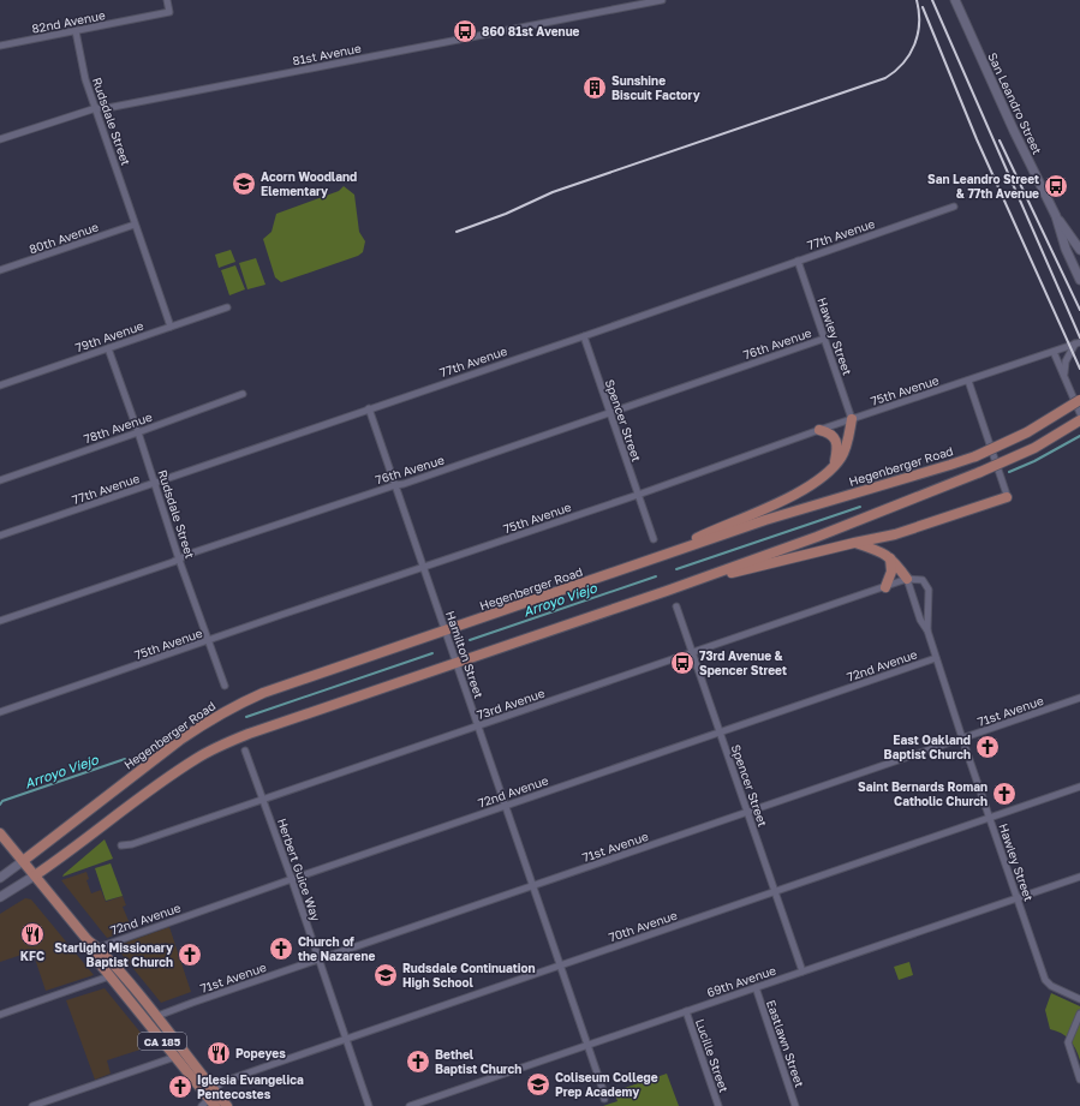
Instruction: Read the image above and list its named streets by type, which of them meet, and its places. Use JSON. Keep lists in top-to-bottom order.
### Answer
{
  "streets": {
    "main road": ["San Leandro Street", "Hegenberger Road", "CA 185"],
    "street": [
      "82nd Avenue",
      "81st Avenue",
      "Rudsdale Street",
      "77th Avenue",
      "80th Avenue",
      "79th Avenue",
      "Hawley Street",
      "76th Avenue",
      "75th Avenue",
      "Spencer Street",
      "78th Avenue",
      "Hamilton Street",
      "72nd Avenue",
      "73rd Avenue",
      "71st Avenue",
      "Herbert Guice Way",
      "70th Avenue",
      "69th Avenue",
      "Eastlawn Street",
      "Lucille Street"
    ]
  },
  "crossings": [
    ["82nd Avenue", "Rudsdale Street"],
    ["81st Avenue", "Rudsdale Street"],
    ["Rudsdale Street", "77th Avenue"],
    ["Rudsdale Street", "80th Avenue"],
    ["Rudsdale Street", "79th Avenue"],
    ["Rudsdale Street", "76th Avenue"],
    ["Rudsdale Street", "75th Avenue"],
    ["Rudsdale Street", "78th Avenue"],
    ["77th Avenue", "Hawley Street"],
    ["77th Avenue", "Spencer Street"],
    ["77th Avenue", "Hamilton Street"],
    ["Hawley Street", "76th Avenue"],
    ["Hawley Street", "75th Avenue"],
    ["Hawley Street", "72nd Avenue"],
    ["Hawley Street", "73rd Avenue"],
    ["Hawley Street", "71st Avenue"],
    ["Hawley Street", "70th Avenue"],
    ["Hawley Street", "69th Avenue"],
    ["76th Avenue", "Spencer Street"],
    ["76th Avenue", "Hamilton Street"],
    ["75th Avenue", "Spencer Street"],
    ["75th Avenue", "Hamilton Street"],
    ["Spencer Street", "72nd Avenue"],
    ["Spencer Street", "73rd Avenue"],
    ["Spencer Street", "71st Avenue"],
    ["Spencer Street", "70th Avenue"],
    ["Spencer Street", "69th Avenue"],
    ["Hegenberger Road", "Hamilton Street"],
    ["Hegenberger Road", "CA 185"],
    ["Hamilton Street", "72nd Avenue"],
    ["Hamilton Street", "73rd Avenue"],
    ["Hamilton Street", "71st Avenue"],
    ["Hamilton Street", "70th Avenue"],
    ["Hamilton Street", "69th Avenue"],
    ["72nd Avenue", "Herbert Guice Way"],
    ["72nd Avenue", "CA 185"],
    ["73rd Avenue", "Herbert Guice Way"],
    ["71st Avenue", "Herbert Guice Way"],
    ["71st Avenue", "CA 185"],
    ["Herbert Guice Way", "70th Avenue"],
    ["70th Avenue", "CA 185"],
    ["69th Avenue", "Eastlawn Street"],
    ["69th Avenue", "Lucille Street"]
  ],
  "water": ["Arroyo Viejo"],
  "places": {
    "bus stop": ["860 81st Avenue", "San Leandro Street & 77th Avenue", "73rd Avenue & Spencer Street"],
    "building": ["Sunshine Biscuit Factory"],
    "school or university": ["Acorn Woodland Elementary", "Rudsdale Continuation High School", "Coliseum College Prep Academy"],
    "church": [
      "East Oakland Baptist Church",
      "Saint Bernards Roman Catholic Church",
      "Church of the Nazarene",
      "Starlight Missionary Baptist Church",
      "Bethel Baptist Church",
      "Iglesia Evangelica Pentecostes"
    ],
    "restaurant": ["KFC", "Popeyes"]
  }
}
